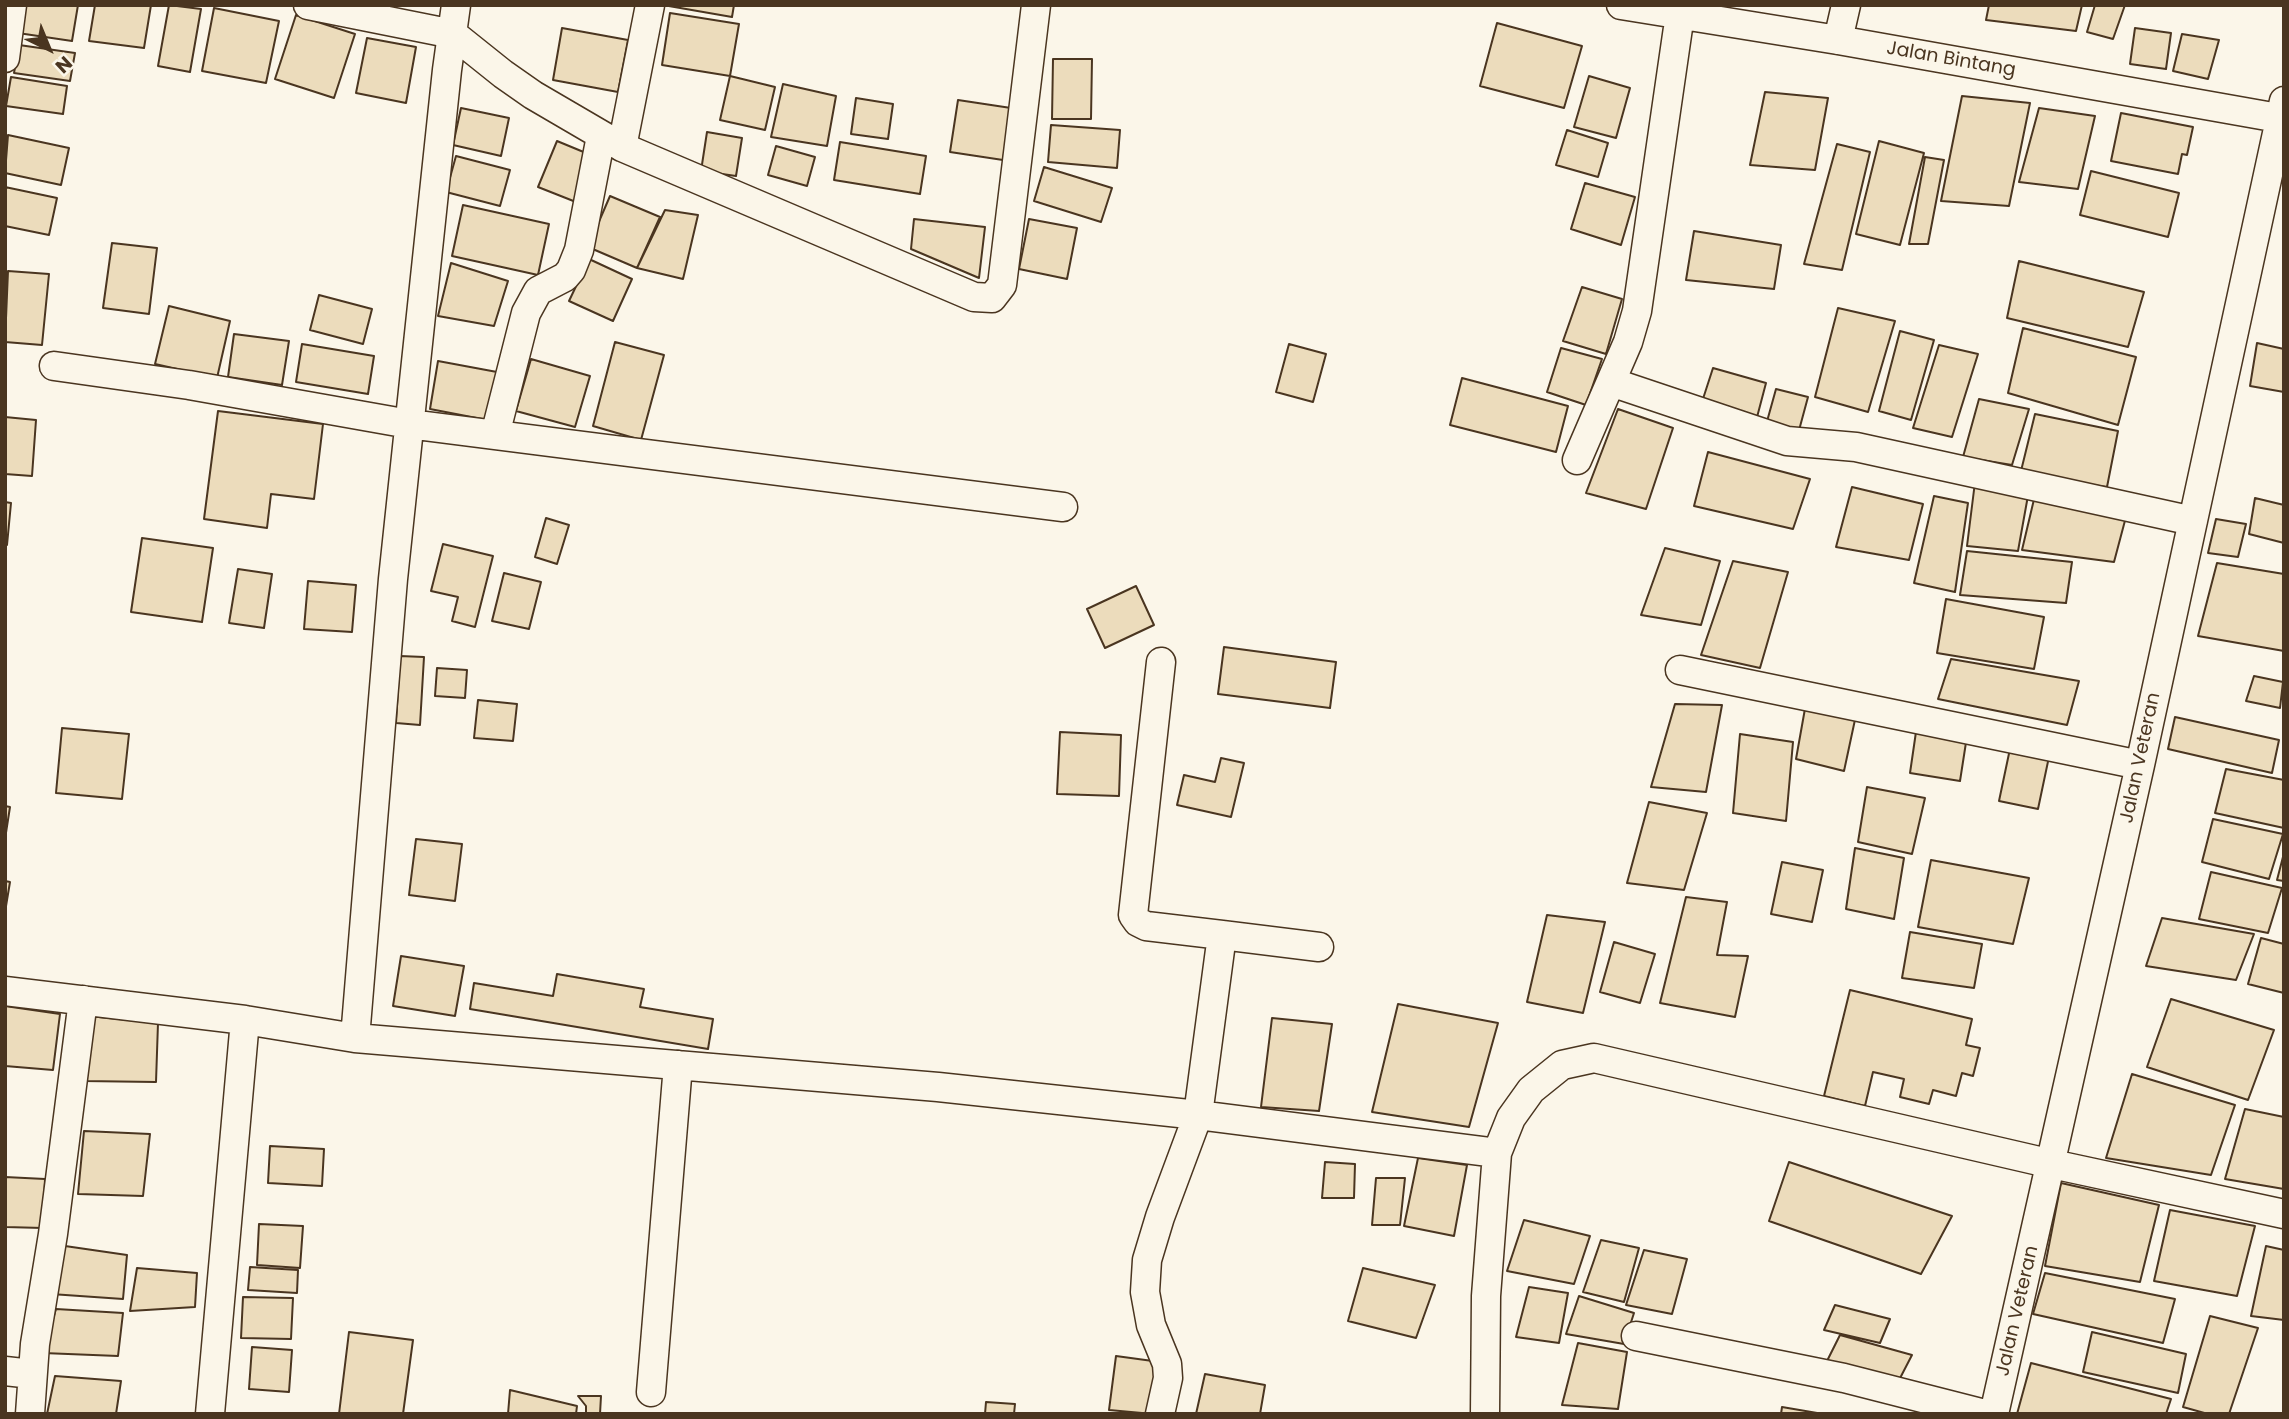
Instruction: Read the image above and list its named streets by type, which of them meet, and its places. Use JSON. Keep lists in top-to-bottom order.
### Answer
{
  "streets": {
    "street": ["Jalan Bintang", "Jalan Veteran"]
  },
  "crossings": [
    ["Jalan Bintang", "Jalan Veteran"]
  ],
  "north": "bottom right"
}
